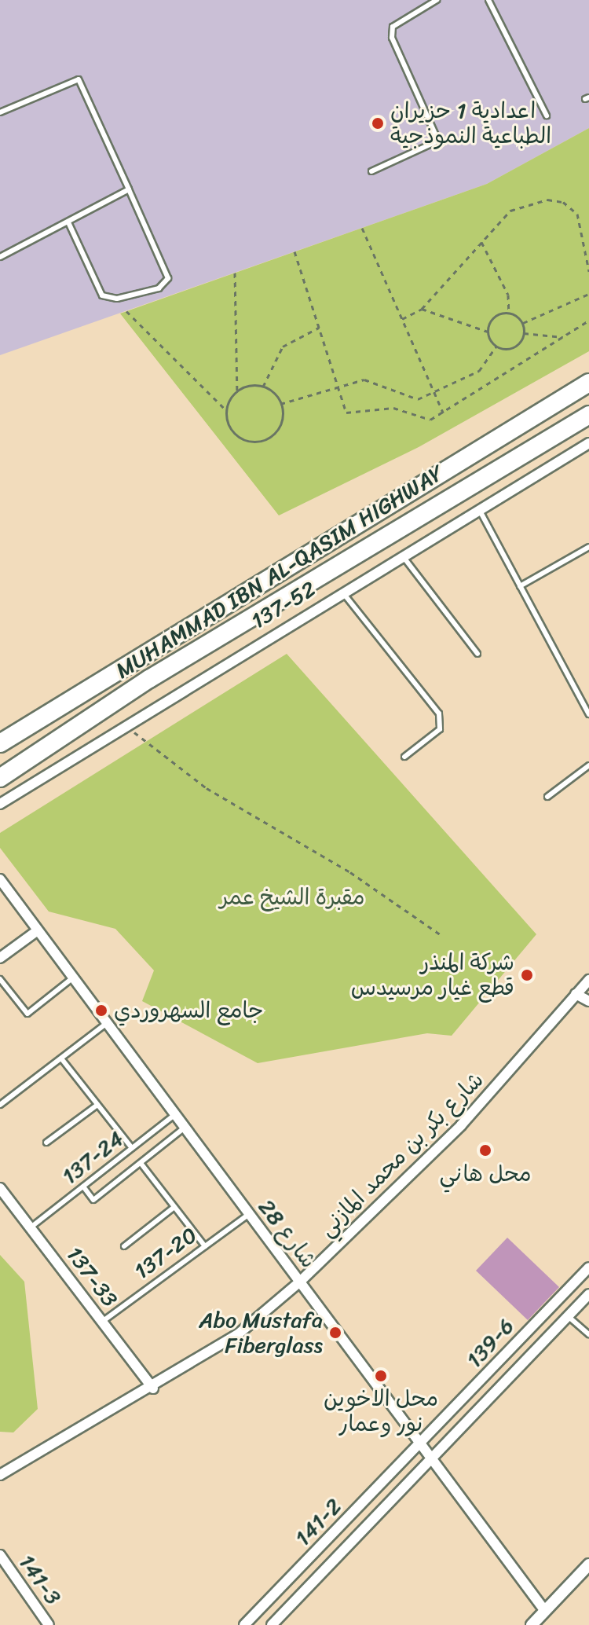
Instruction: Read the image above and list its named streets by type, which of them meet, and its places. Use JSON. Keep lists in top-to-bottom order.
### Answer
{
  "streets": {
    "highway": ["MUHAMMAD IBN AL-QASIM HIGHWAY"],
    "street": [
      "137-52",
      "شارع بكر بن محمد المازني",
      "شارع 28",
      "137-33",
      "139-6",
      "141-2",
      "141-3"
    ],
    "lane": ["137-24", "137-20"]
  },
  "crossings": [
    ["شارع بكر بن محمد المازني", "شارع 28"],
    ["شارع بكر بن محمد المازني", "137-33"],
    ["137-24", "شارع 28"],
    ["137-24", "137-33"],
    ["شارع 28", "137-20"],
    ["شارع 28", "139-6"],
    ["شارع 28", "141-2"],
    ["137-20", "137-33"],
    ["139-6", "141-2"]
  ],
  "parks": ["مقبرة الشيخ عمر"],
  "places": [
    "اعدادية 1 حزيران الطباعية النموذجية",
    "شركة المنذر قطع غيار مرسيدس",
    "جامع السهروردي",
    "محل هاني",
    "Abo Mustafa Fiberglass",
    "محل الاخوين نور وعمار"
  ]
}
